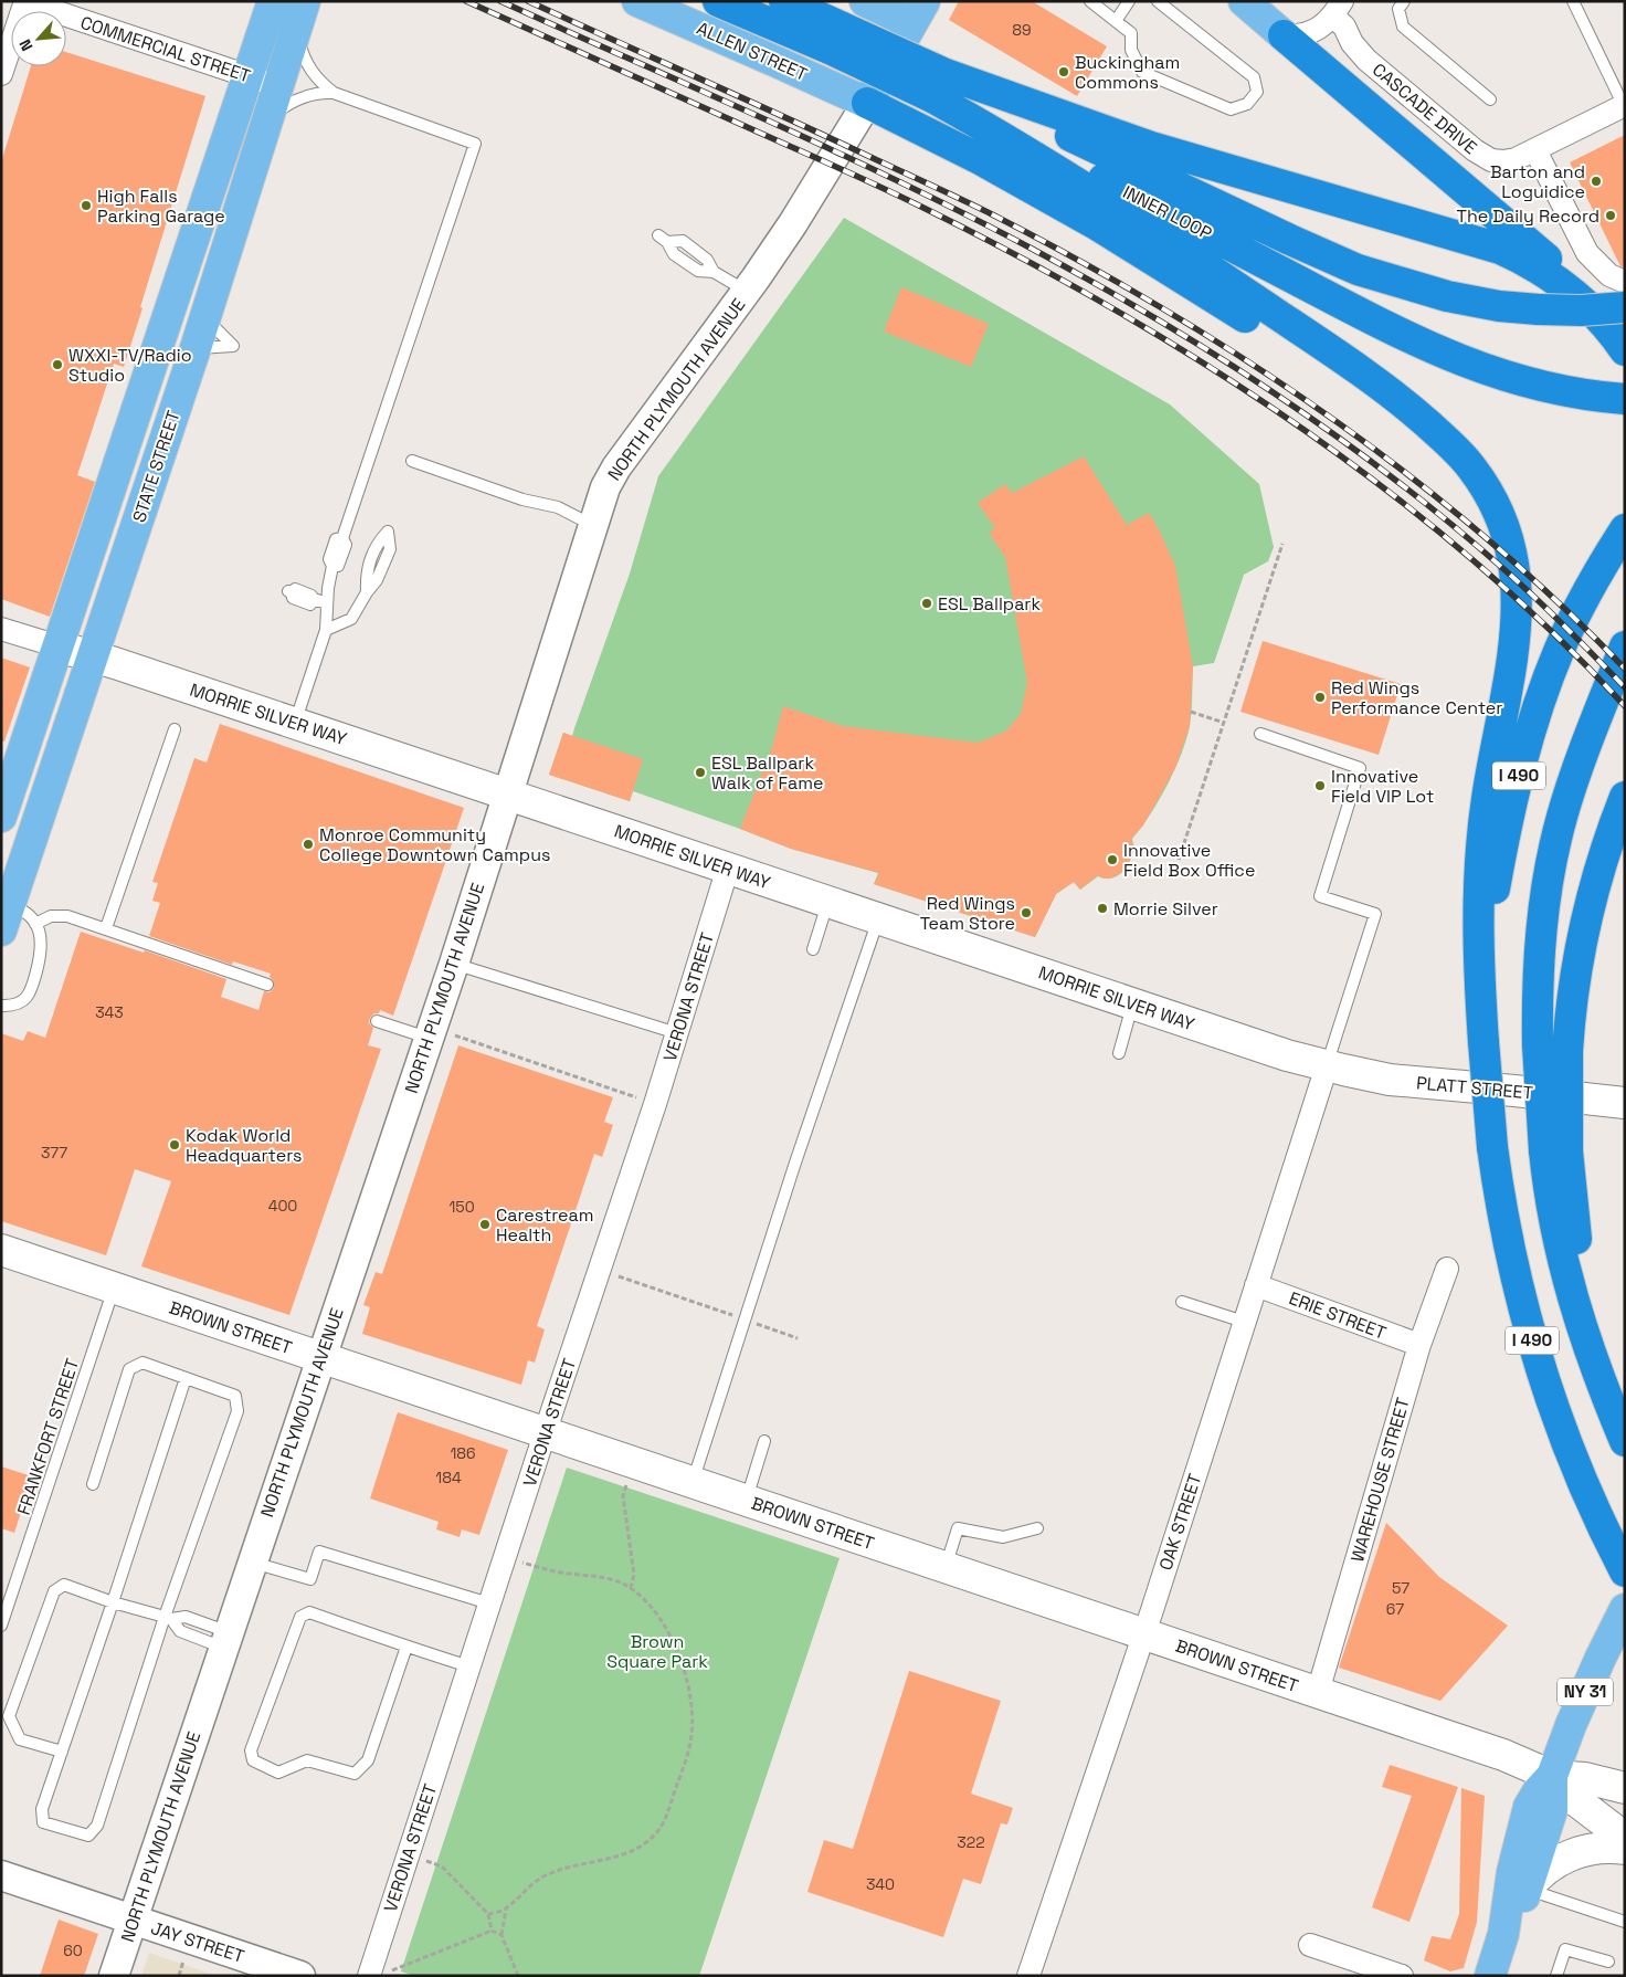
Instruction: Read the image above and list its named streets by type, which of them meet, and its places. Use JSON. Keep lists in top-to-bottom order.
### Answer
{
  "streets": {
    "highway": ["INNER LOOP", "I 490"],
    "main road": [
      "ALLEN STREET",
      "NORTH PLYMOUTH AVENUE",
      "STATE STREET",
      "MORRIE SILVER WAY",
      "PLATT STREET",
      "BROWN STREET",
      "NY 31"
    ],
    "street": [
      "COMMERCIAL STREET",
      "CASCADE DRIVE",
      "VERONA STREET",
      "ERIE STREET",
      "WAREHOUSE STREET",
      "OAK STREET",
      "JAY STREET"
    ],
    "lane": ["FRANKFORT STREET"]
  },
  "crossings": [
    ["COMMERCIAL STREET", "STATE STREET"],
    ["ALLEN STREET", "NORTH PLYMOUTH AVENUE"],
    ["NORTH PLYMOUTH AVENUE", "MORRIE SILVER WAY"],
    ["NORTH PLYMOUTH AVENUE", "BROWN STREET"],
    ["NORTH PLYMOUTH AVENUE", "JAY STREET"],
    ["STATE STREET", "MORRIE SILVER WAY"],
    ["MORRIE SILVER WAY", "VERONA STREET"],
    ["MORRIE SILVER WAY", "PLATT STREET"],
    ["MORRIE SILVER WAY", "OAK STREET"],
    ["VERONA STREET", "BROWN STREET"],
    ["PLATT STREET", "OAK STREET"],
    ["ERIE STREET", "WAREHOUSE STREET"],
    ["ERIE STREET", "OAK STREET"],
    ["BROWN STREET", "FRANKFORT STREET"],
    ["BROWN STREET", "WAREHOUSE STREET"],
    ["BROWN STREET", "OAK STREET"],
    ["BROWN STREET", "NY 31"]
  ],
  "parks": ["Brown Square Park"],
  "places": [
    "Buckingham Commons",
    "Barton and Loguidice",
    "High Falls Parking Garage",
    "The Daily Record",
    "WXXI-TV/Radio Studio",
    "ESL Ballpark",
    "Red Wings Performance Center",
    "ESL Ballpark Walk of Fame",
    "Innovative Field VIP Lot",
    "Monroe Community College Downtown Campus",
    "Innovative Field Box Office",
    "Morrie Silver",
    "Red Wings Team Store",
    "Kodak World Headquarters",
    "Carestream Health"
  ],
  "house_numbers": [
    "89",
    "343",
    "377",
    "400",
    "150",
    "186",
    "184",
    "57",
    "67",
    "322",
    "340",
    "60"
  ],
  "north": "bottom left"
}
